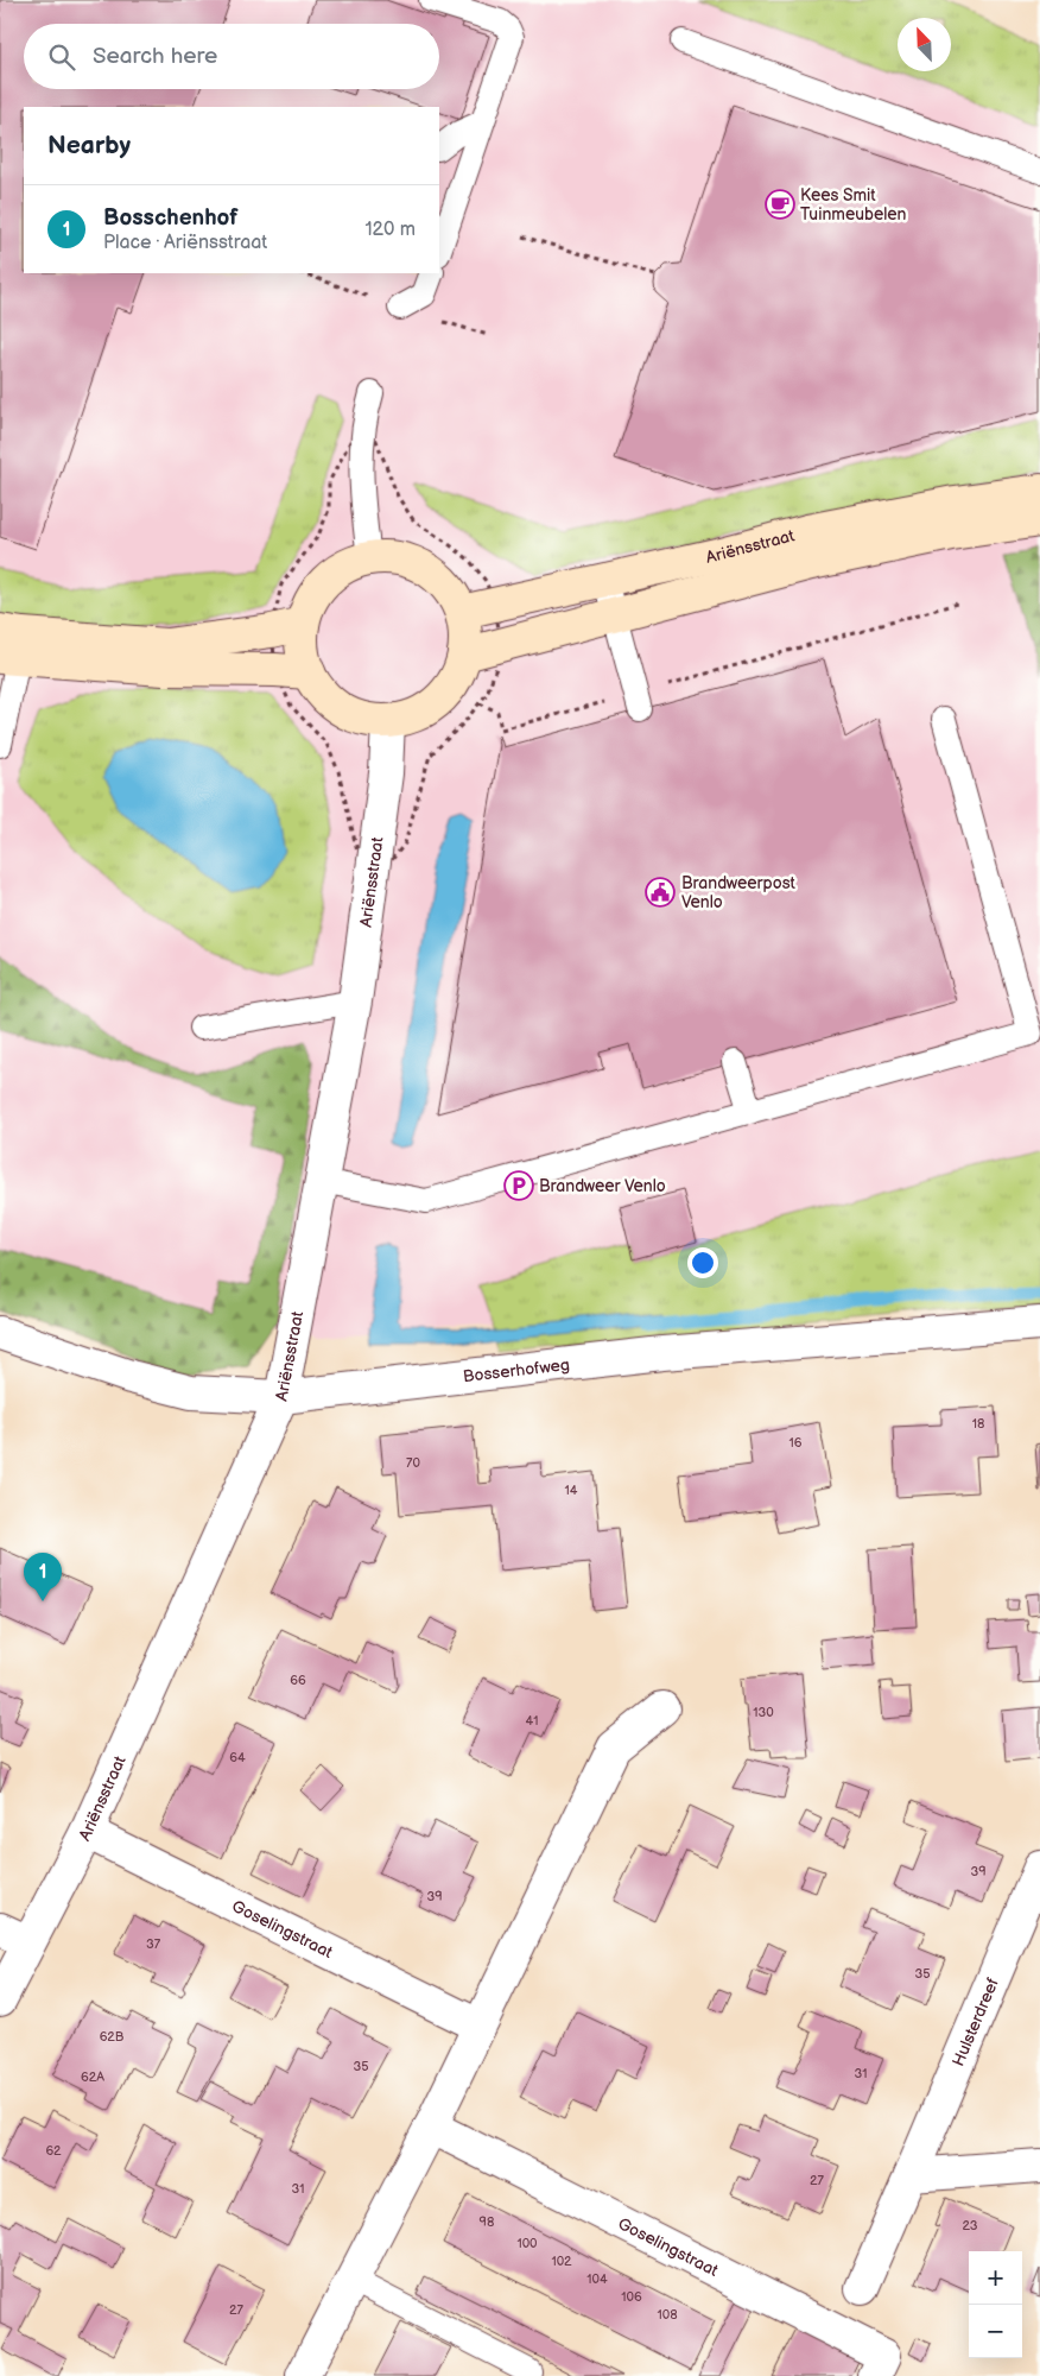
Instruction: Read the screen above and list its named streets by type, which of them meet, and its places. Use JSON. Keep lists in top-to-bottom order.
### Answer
{
  "streets": {
    "main road": ["Ariënsstraat"],
    "street": ["Bosserhofweg", "Goselingstraat", "Hulsterdreef"]
  },
  "crossings": [
    ["Ariënsstraat", "Bosserhofweg"],
    ["Ariënsstraat", "Goselingstraat"]
  ],
  "places": {
    "cafe": ["Kees Smit Tuinmeubelen"],
    "public building": ["Brandweerpost Venlo"],
    "parking": ["Brandweer Venlo"]
  },
  "house_numbers": [
    "18",
    "16",
    "70",
    "14",
    "66",
    "130",
    "41",
    "64",
    "39",
    "39",
    "37",
    "35",
    "62B",
    "35",
    "31",
    "62A",
    "62",
    "27",
    "31",
    "98",
    "23",
    "100",
    "102",
    "104",
    "106",
    "27",
    "108"
  ],
  "north": "top left",
  "page": {
    "search": "Search here",
    "heading": "Nearby",
    "list": [
      {
        "mark": "1",
        "name": "Bosschenhof",
        "note": "Place · Ariënsstraat",
        "value": "120 m"
      }
    ],
    "pins": "1",
    "map_buttons": ["+", "−"]
  }
}
